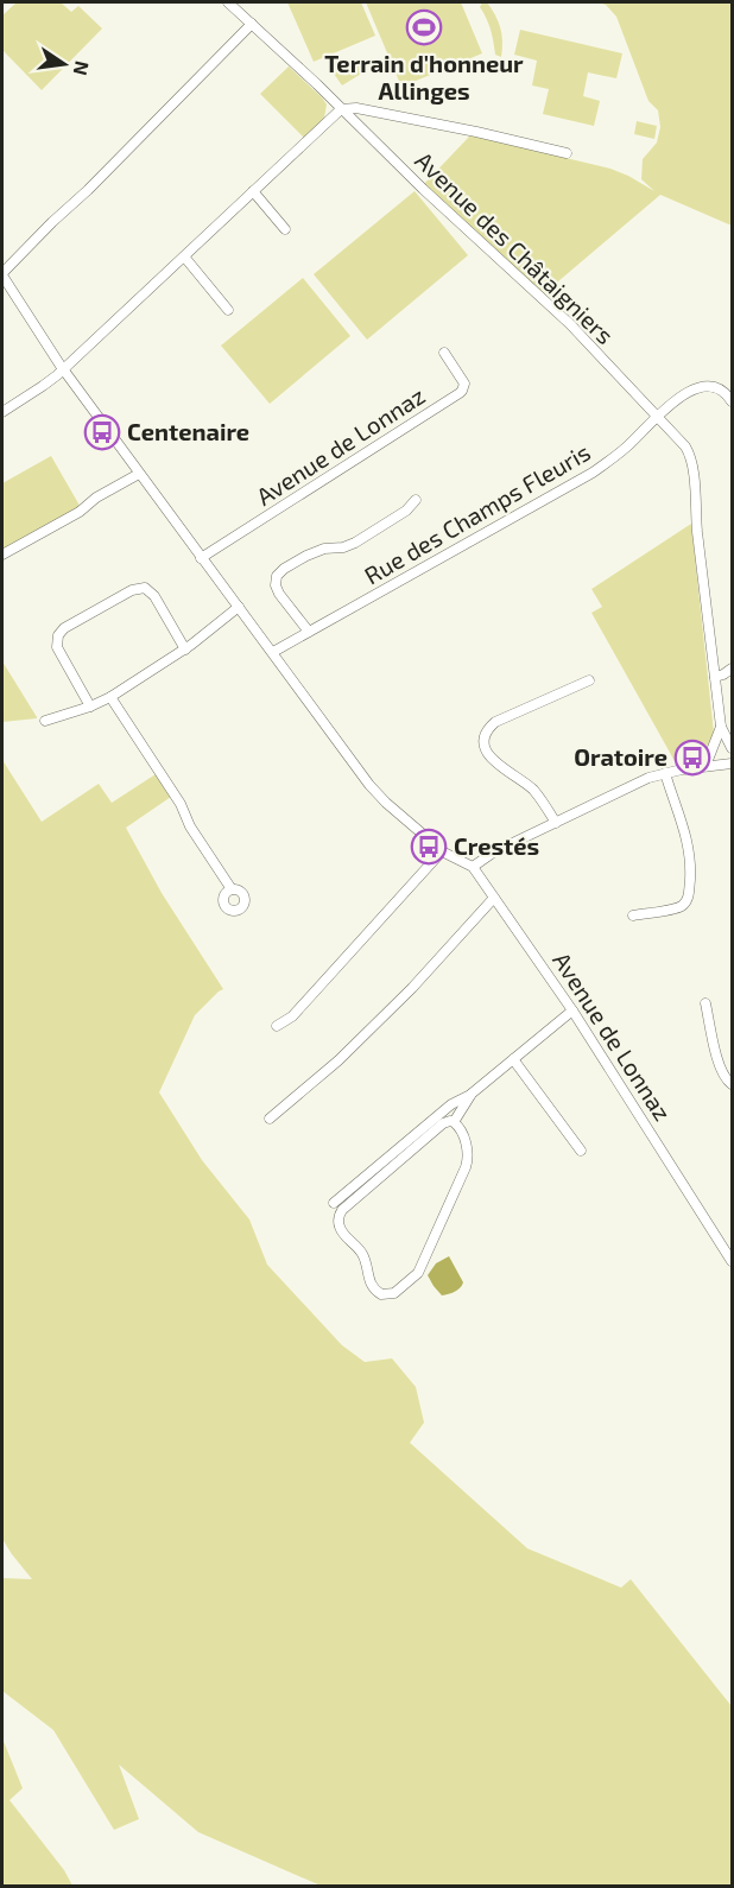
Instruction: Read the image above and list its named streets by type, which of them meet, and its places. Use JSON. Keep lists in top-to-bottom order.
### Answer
{
  "streets": {
    "street": ["Avenue des Châtaigniers", "Avenue de Lonnaz", "Rue des Champs Fleuris"]
  },
  "crossings": [
    ["Avenue des Châtaigniers", "Avenue de Lonnaz"],
    ["Avenue des Châtaigniers", "Rue des Champs Fleuris"],
    ["Avenue de Lonnaz", "Rue des Champs Fleuris"]
  ],
  "places": {
    "sports": ["Terrain d'honneur Allinges"],
    "bus stop": ["Centenaire", "Oratoire", "Crestés"]
  },
  "north": "right"
}
